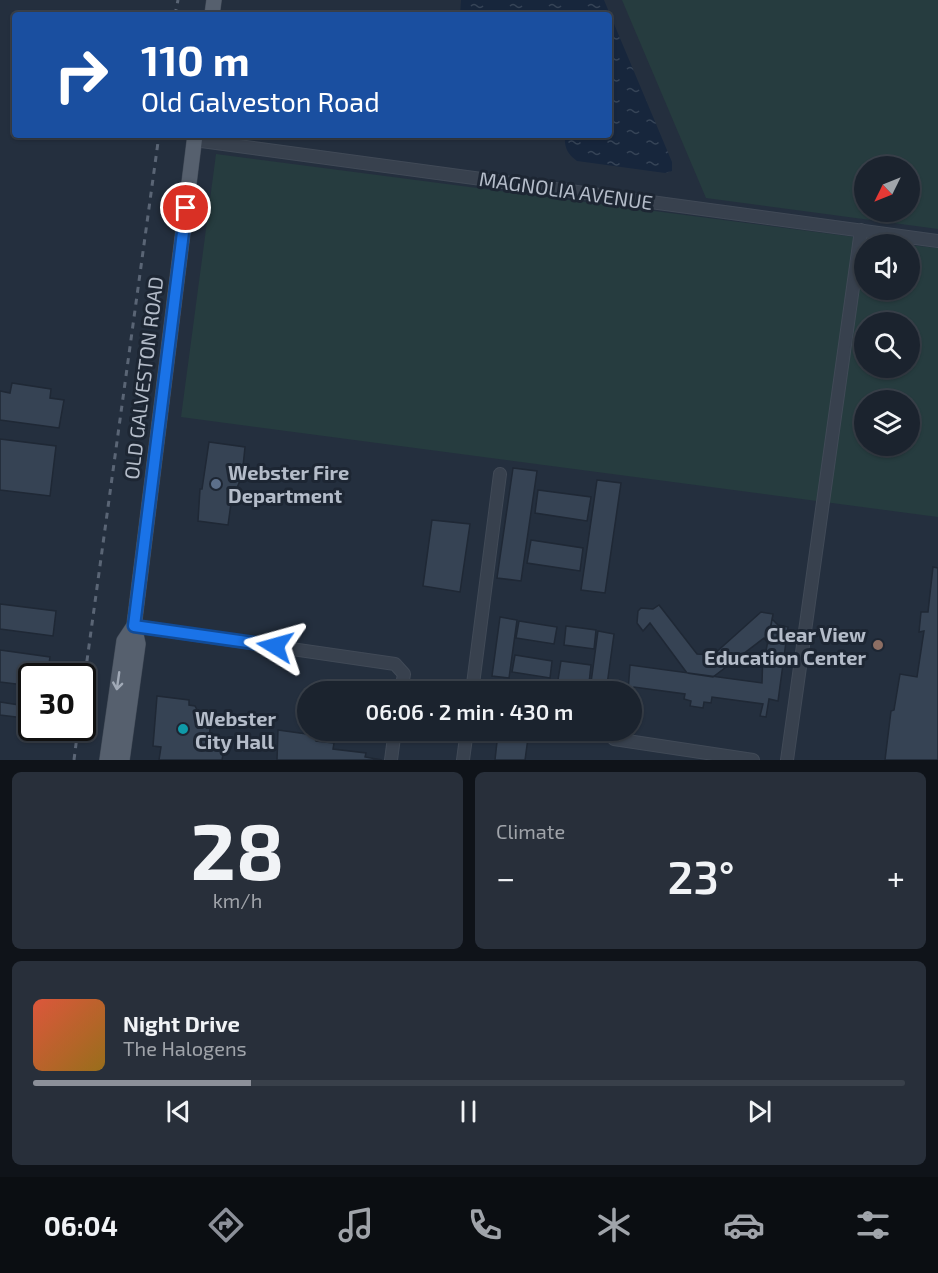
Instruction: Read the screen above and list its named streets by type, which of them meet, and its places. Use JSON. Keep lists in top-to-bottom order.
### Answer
{
  "streets": {
    "main road": ["OLD GALVESTON ROAD"],
    "street": ["MAGNOLIA AVENUE"]
  },
  "crossings": [
    ["MAGNOLIA AVENUE", "OLD GALVESTON ROAD"]
  ],
  "places": ["Webster Fire Department", "Clear View Education Center", "Webster City Hall"],
  "north": "bottom left",
  "page": {
    "turn": ["110 m", "Old Galveston Road"],
    "limit": "30",
    "trip": "06:06 · 2 min · 430 m",
    "tile": [
      ["28", "km/h"],
      "Climate"
    ],
    "heat": ["−", "23°", "+"],
    "song": ["Night Drive", "The Halogens"],
    "tabs": "06:04"
  }
}
